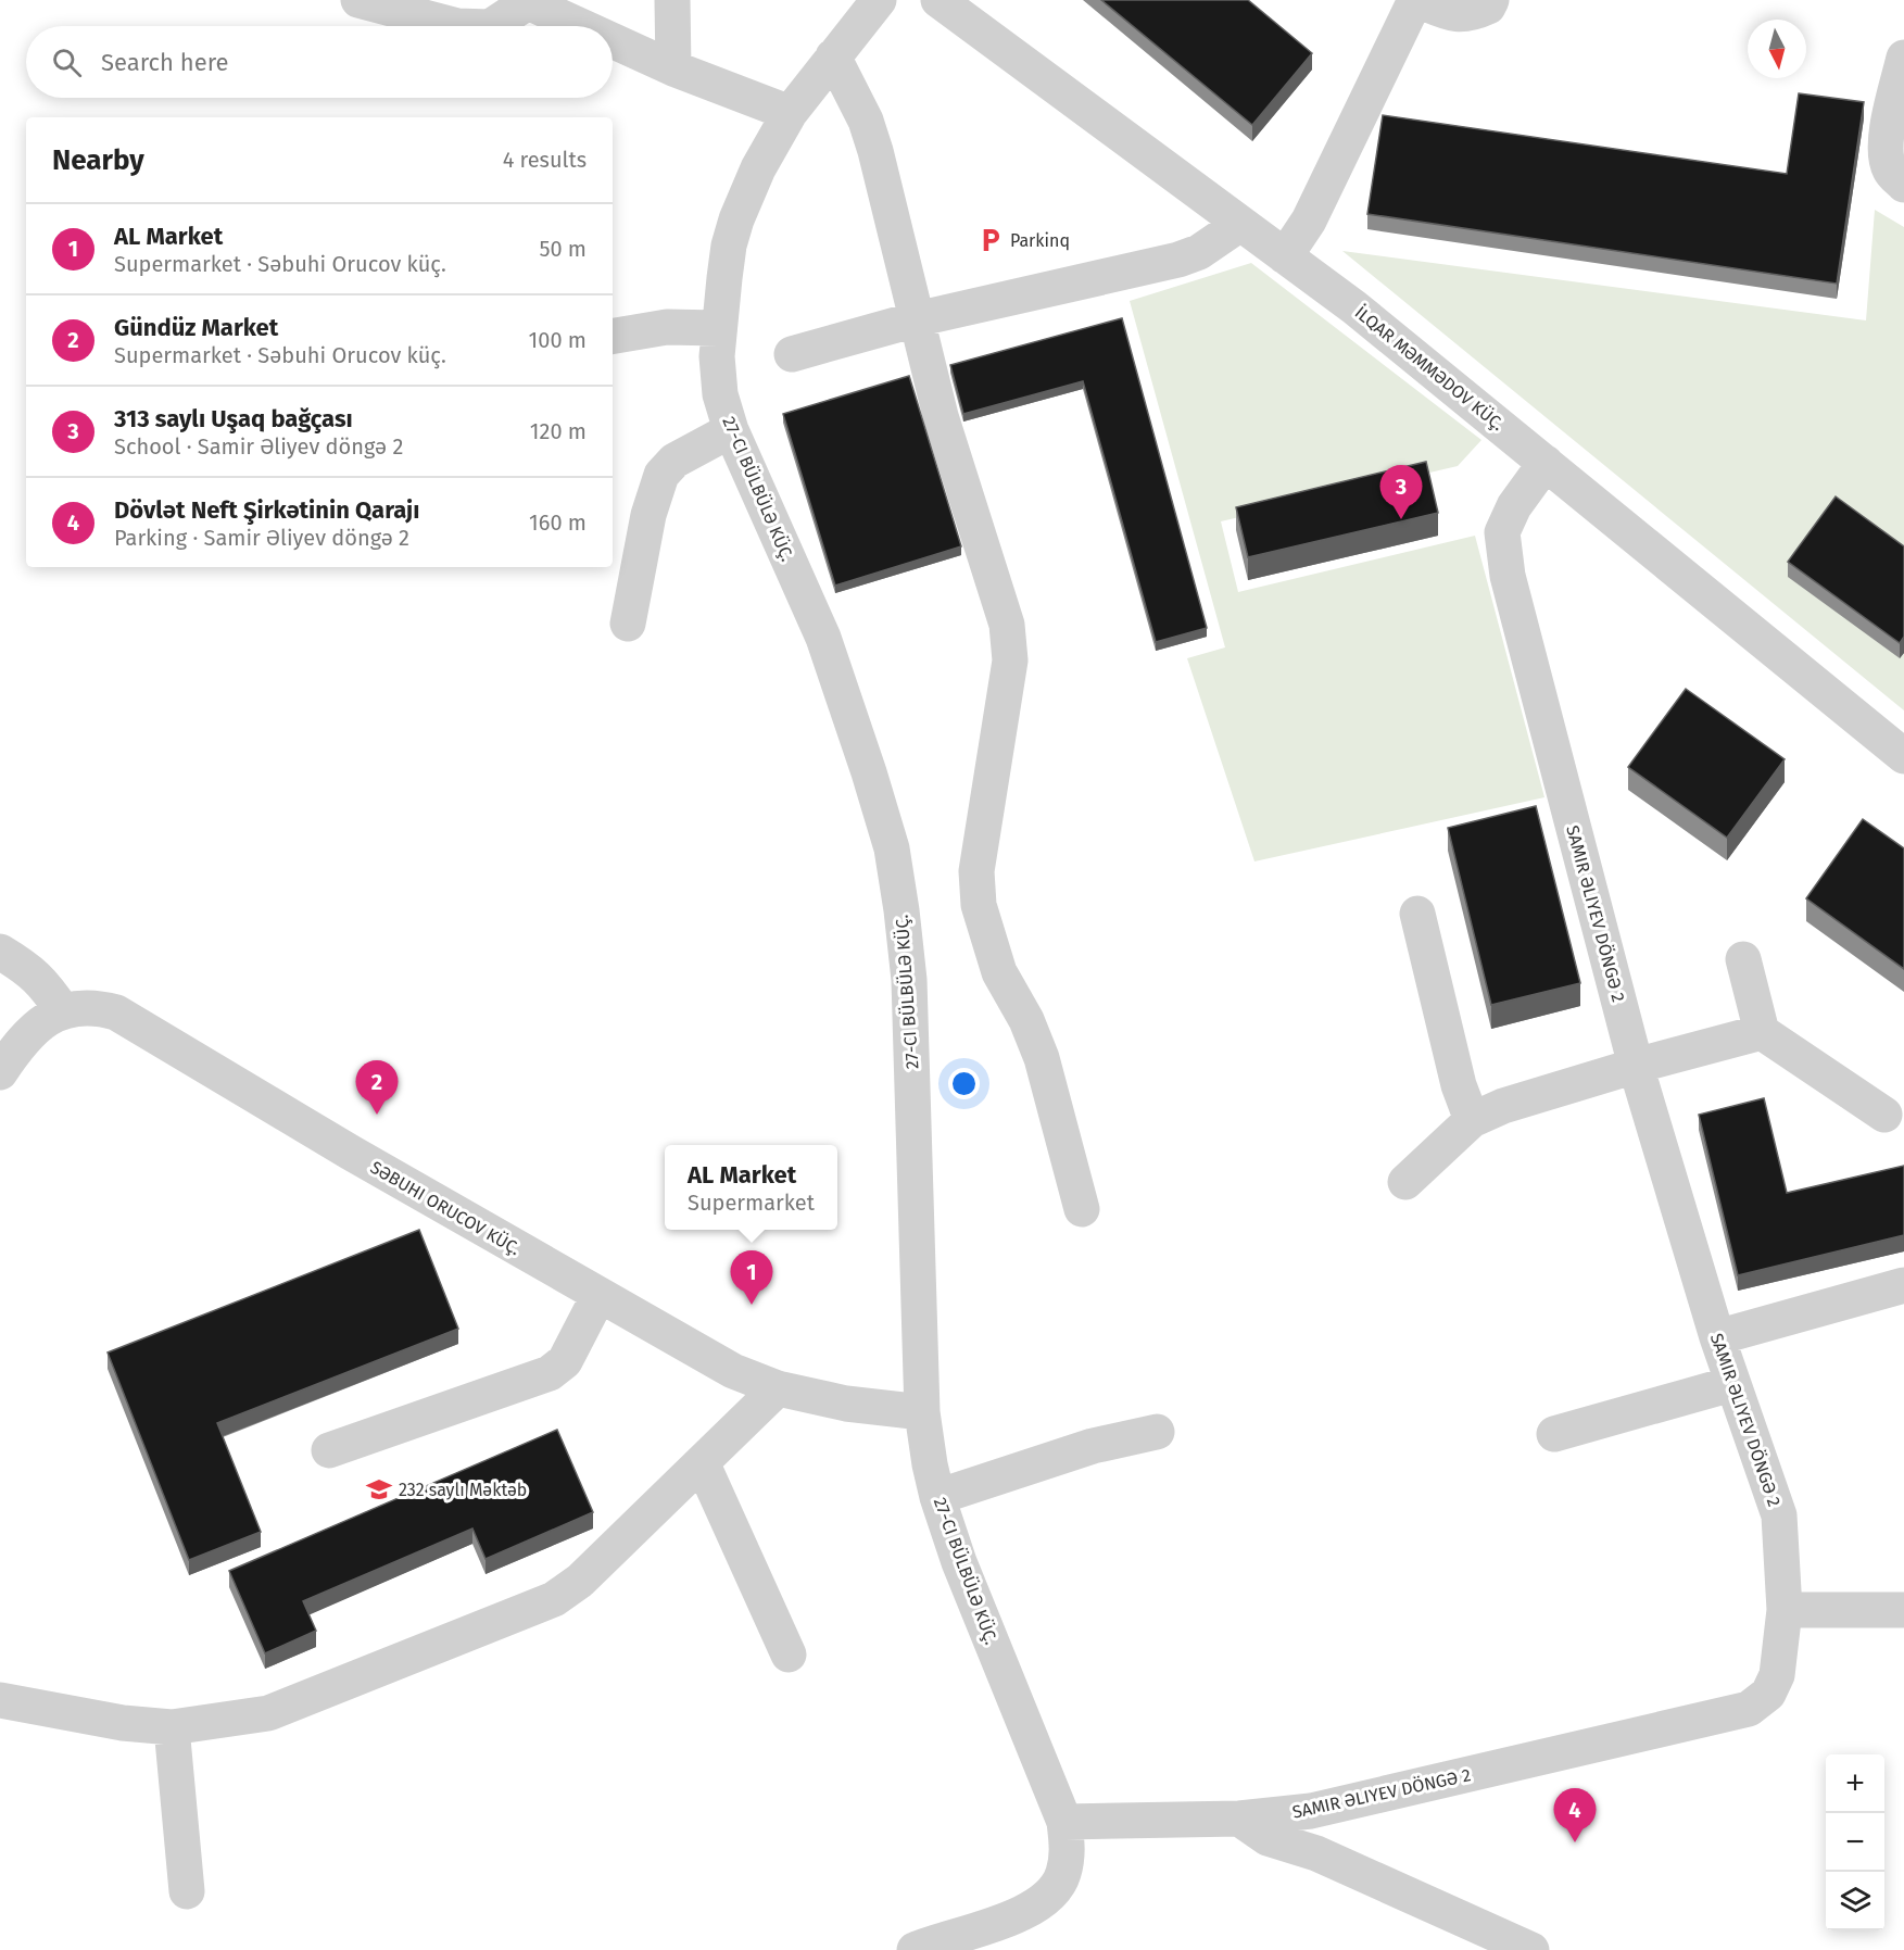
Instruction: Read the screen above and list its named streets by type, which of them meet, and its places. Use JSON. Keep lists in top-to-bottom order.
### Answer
{
  "streets": {
    "street": [
      "İLQAR MƏMMƏDOV KÜÇ.",
      "27-CI BÜLBÜLƏ KÜÇ.",
      "SAMIR ƏLIYEV DÖNGƏ 2",
      "SƏBUHI ORUCOV KÜÇ."
    ]
  },
  "crossings": [
    ["İLQAR MƏMMƏDOV KÜÇ.", "SAMIR ƏLIYEV DÖNGƏ 2"],
    ["27-CI BÜLBÜLƏ KÜÇ.", "SAMIR ƏLIYEV DÖNGƏ 2"],
    ["27-CI BÜLBÜLƏ KÜÇ.", "SƏBUHI ORUCOV KÜÇ."]
  ],
  "places": {
    "parking": ["Parkinq"],
    "school or university": ["232 saylı Məktəb"]
  },
  "north": "bottom",
  "page": {
    "search": "Search here",
    "heading": ["Nearby", "4 results"],
    "list": [
      {
        "mark": "1",
        "name": "AL Market",
        "note": "Supermarket · Səbuhi Orucov küç.",
        "value": "50 m"
      },
      {
        "mark": "2",
        "name": "Gündüz Market",
        "note": "Supermarket · Səbuhi Orucov küç.",
        "value": "100 m"
      },
      {
        "mark": "3",
        "name": "313 saylı Uşaq bağçası",
        "note": "School · Samir Əliyev döngə 2",
        "value": "120 m"
      },
      {
        "mark": "4",
        "name": "Dövlət Neft Şirkətinin Qarajı",
        "note": "Parking · Samir Əliyev döngə 2",
        "value": "160 m"
      }
    ],
    "pins": [
      "3",
      "2",
      "1",
      "4"
    ],
    "popup": ["AL Market", "Supermarket"],
    "map_buttons": ["+", "−"]
  }
}
